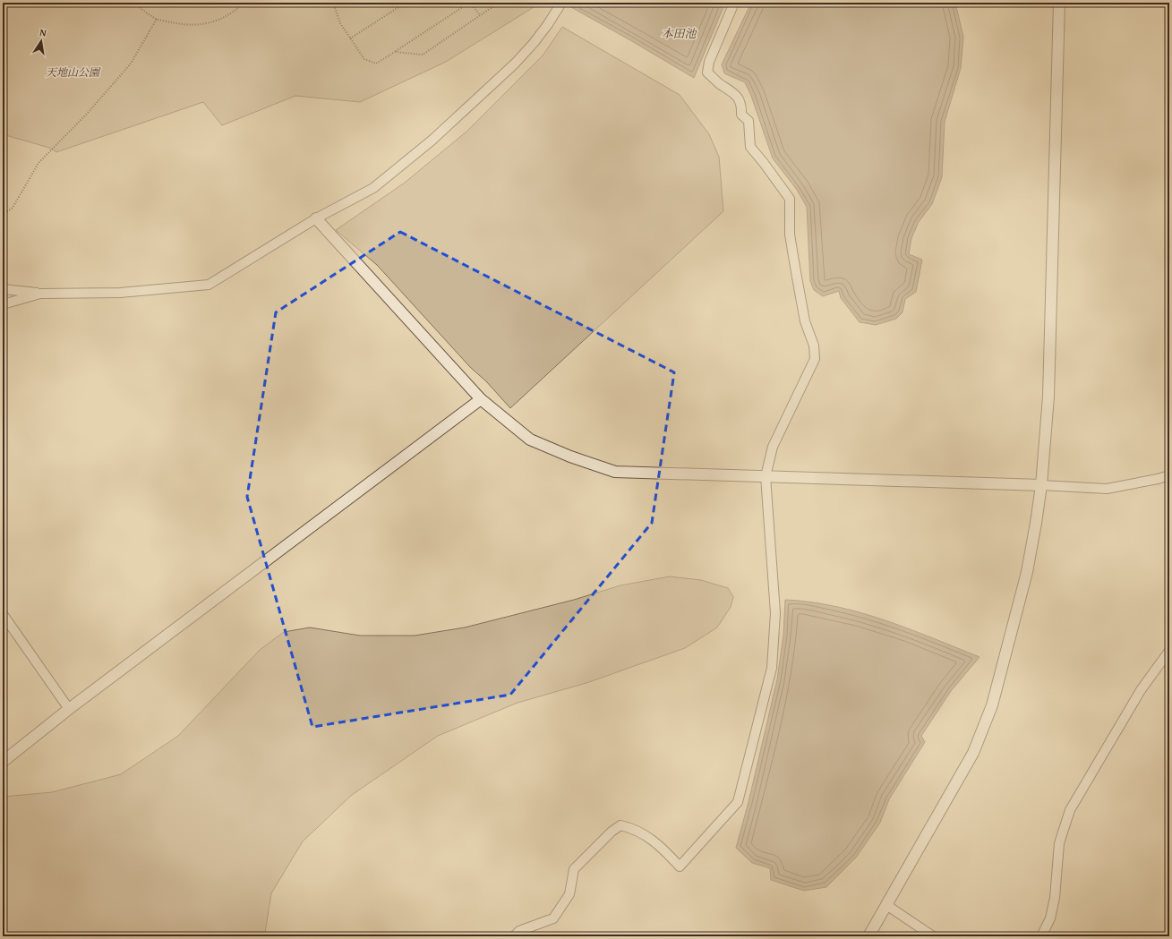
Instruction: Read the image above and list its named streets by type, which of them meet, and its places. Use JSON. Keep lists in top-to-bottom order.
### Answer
{
  "water": ["本田池"],
  "parks": ["天地山公園"],
  "north": "top"
}
